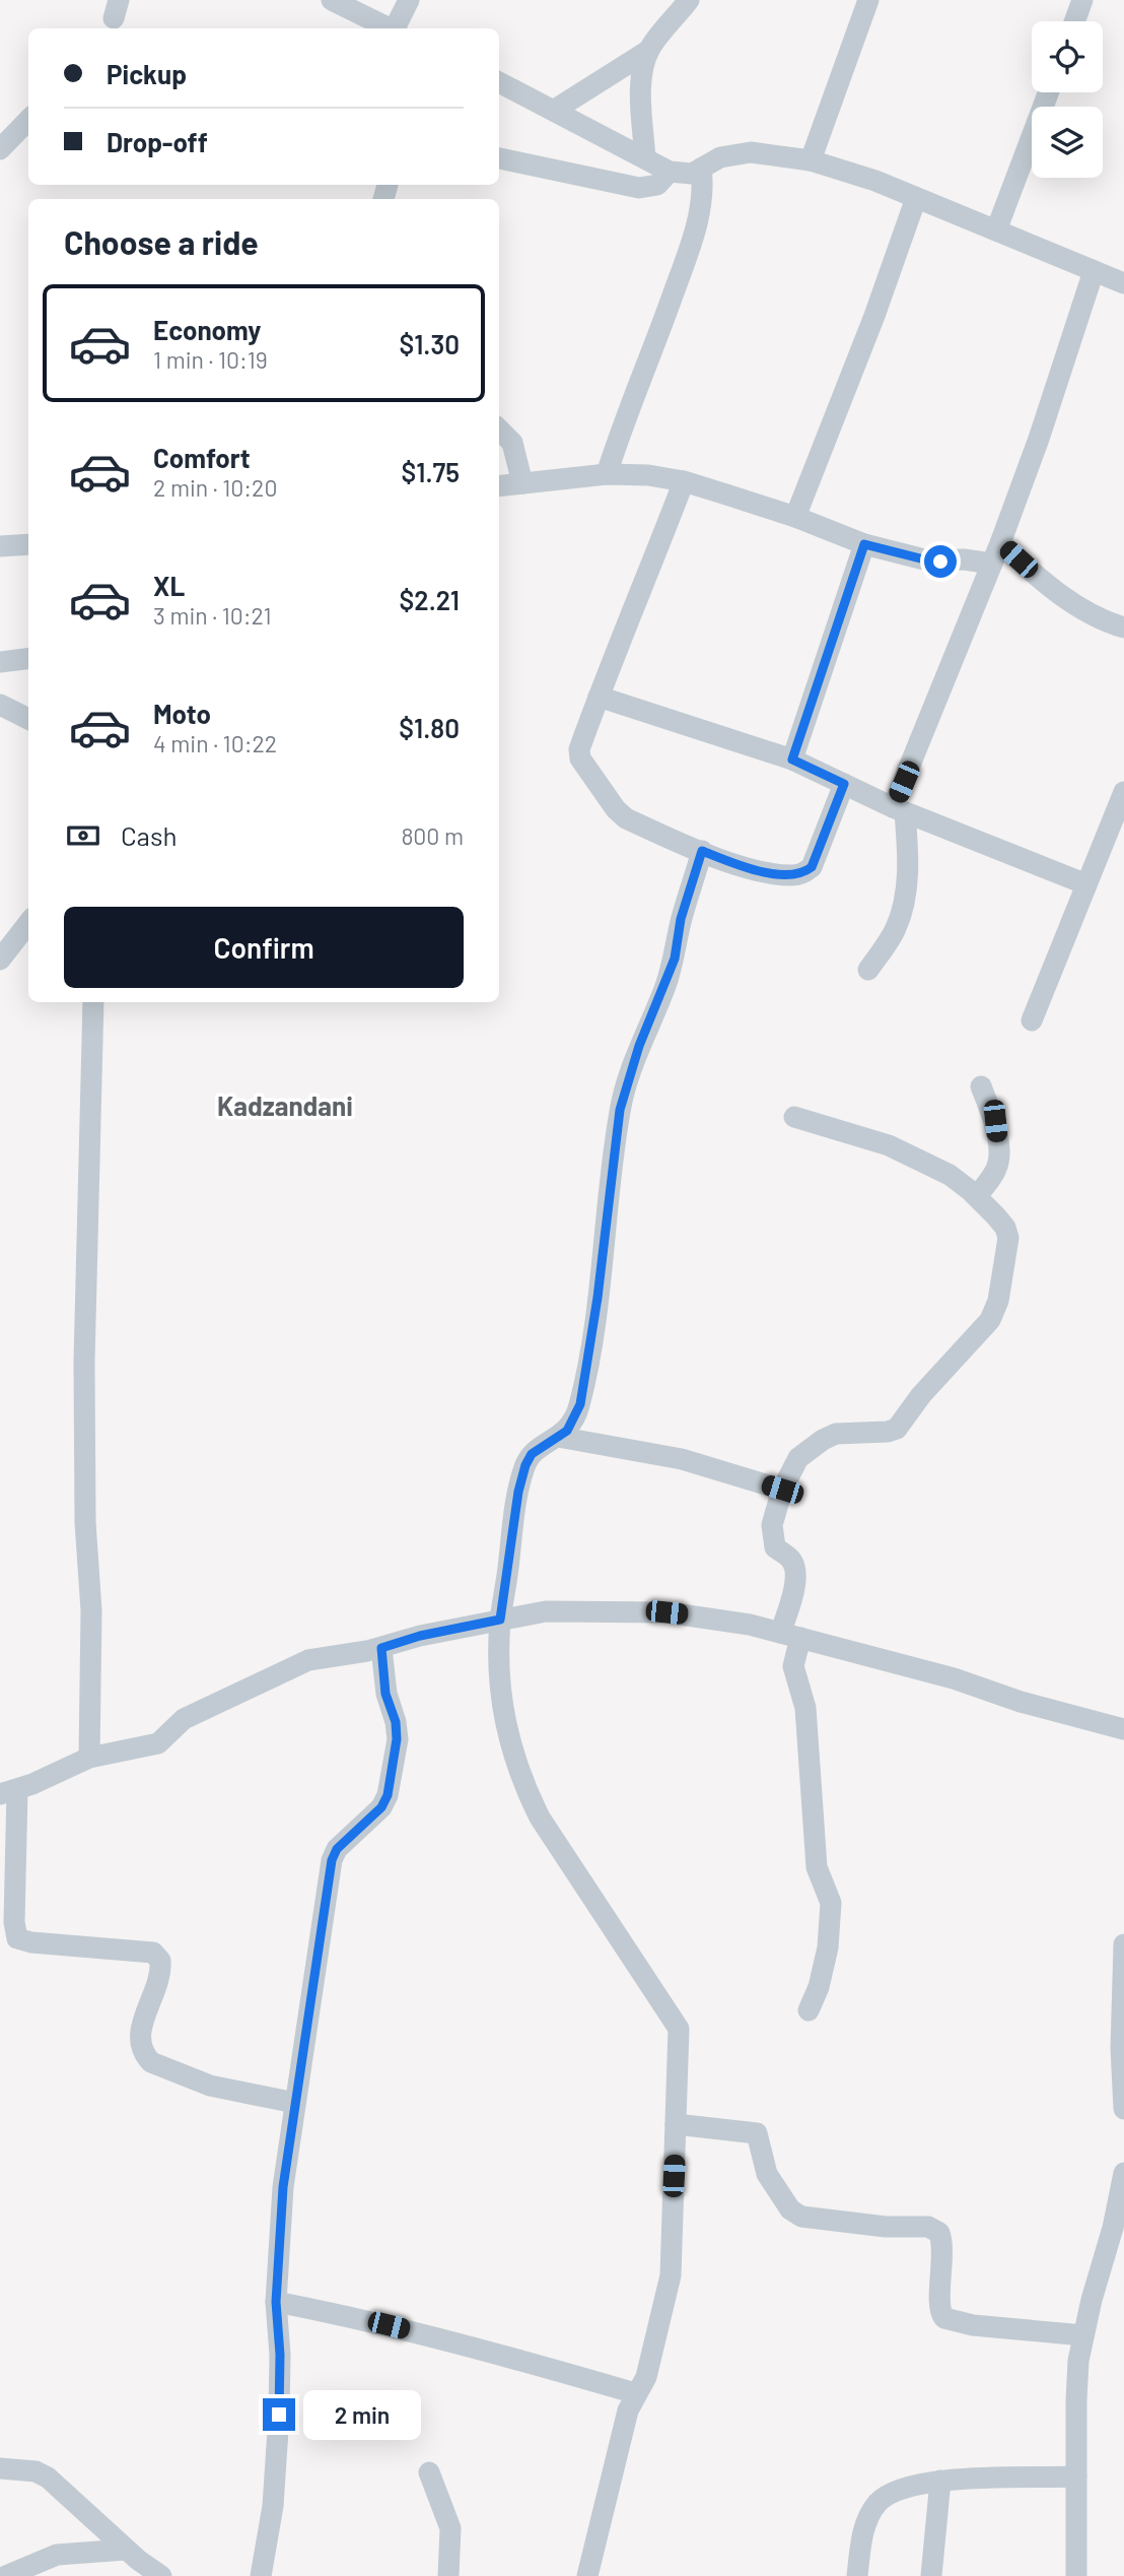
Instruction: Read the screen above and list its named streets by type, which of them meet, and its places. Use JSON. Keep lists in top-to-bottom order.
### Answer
{
  "districts": ["Kadzandani"],
  "page": {
    "banner": ["Pickup", "Drop-off"],
    "heading": "Choose a ride",
    "list": [
      {
        "name": "Economy",
        "note": "1 min · 10:19",
        "value": "$1.30"
      },
      {
        "name": "Comfort",
        "note": "2 min · 10:20",
        "value": "$1.75"
      },
      {
        "name": "XL",
        "note": "3 min · 10:21",
        "value": "$2.21"
      },
      {
        "name": "Moto",
        "note": "4 min · 10:22",
        "value": "$1.80"
      }
    ],
    "pay": ["Cash", "800 m"],
    "buttons": "Confirm",
    "bubble": "2 min"
  }
}
